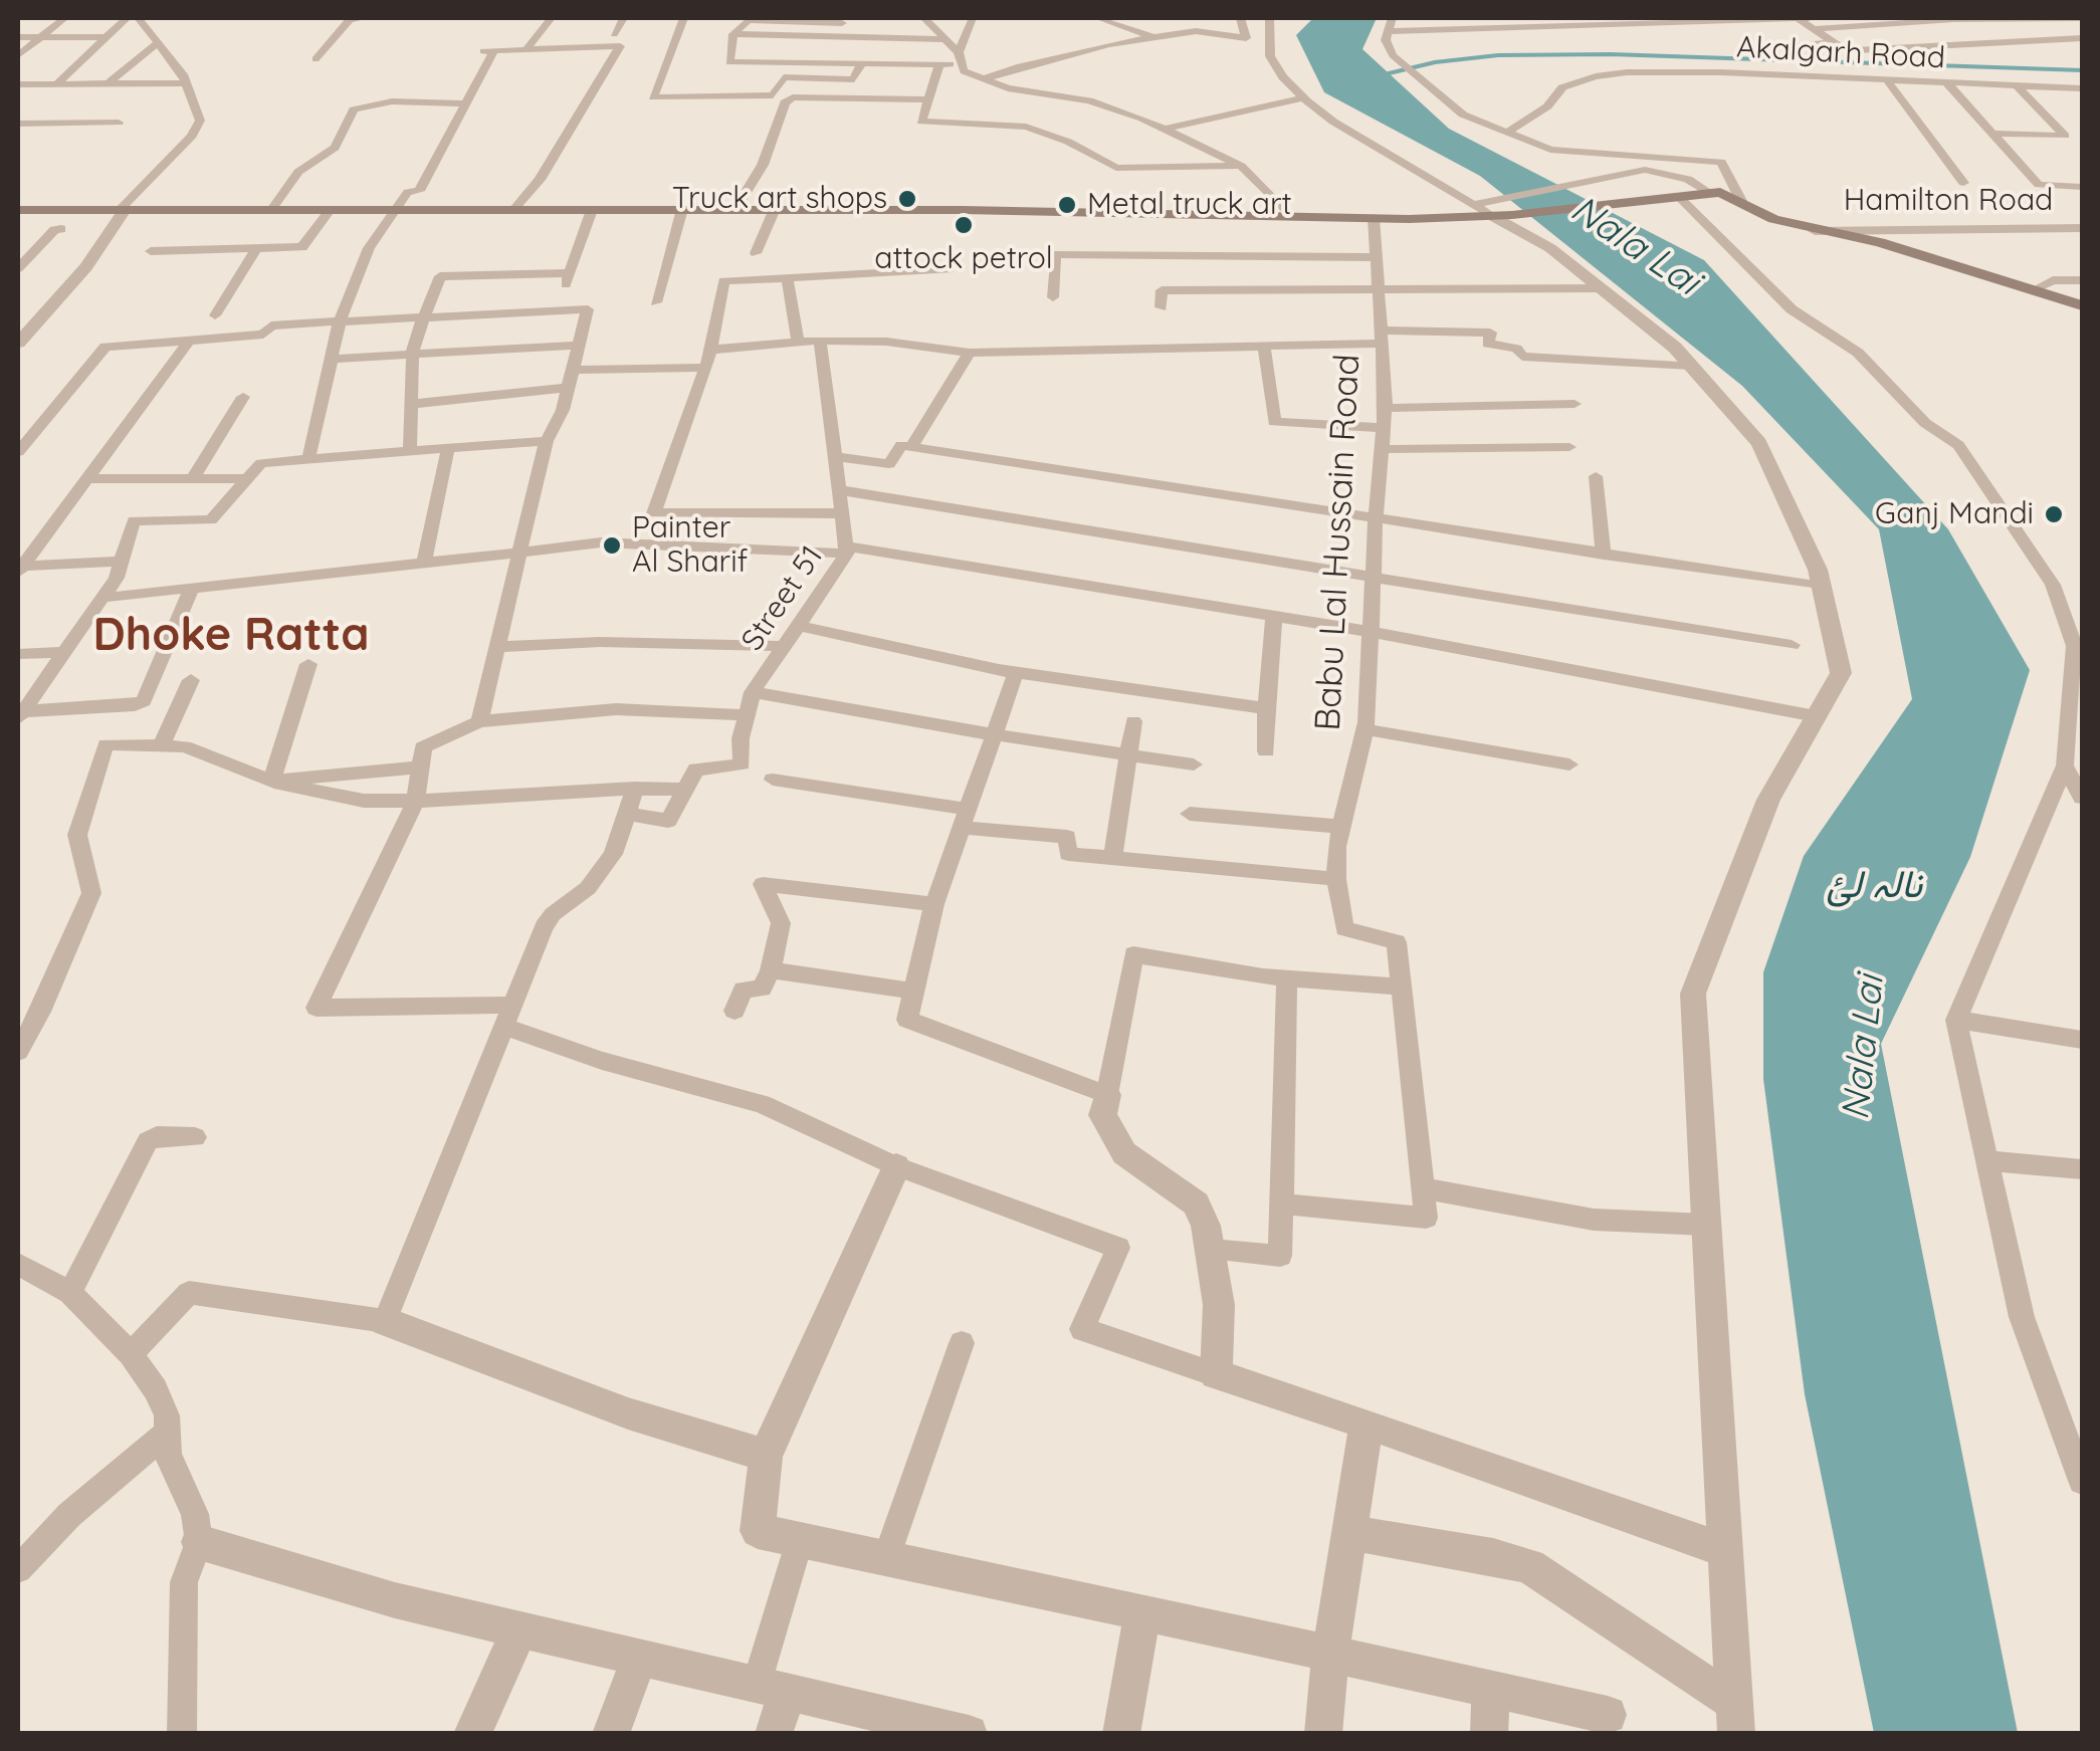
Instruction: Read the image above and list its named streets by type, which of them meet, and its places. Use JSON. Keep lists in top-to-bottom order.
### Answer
{
  "streets": {
    "street": [
      "Akalgarh Road",
      "Hamilton Road",
      "Babu Lal Hussain Road",
      "Street 51"
    ]
  },
  "districts": ["Dhoke Ratta"],
  "water": ["Nala Lai", "نالہ لئ"],
  "places": [
    "Truck art shops",
    "Metal truck art",
    "attock petrol",
    "Ganj Mandi",
    "Painter Al Sharif"
  ]
}
